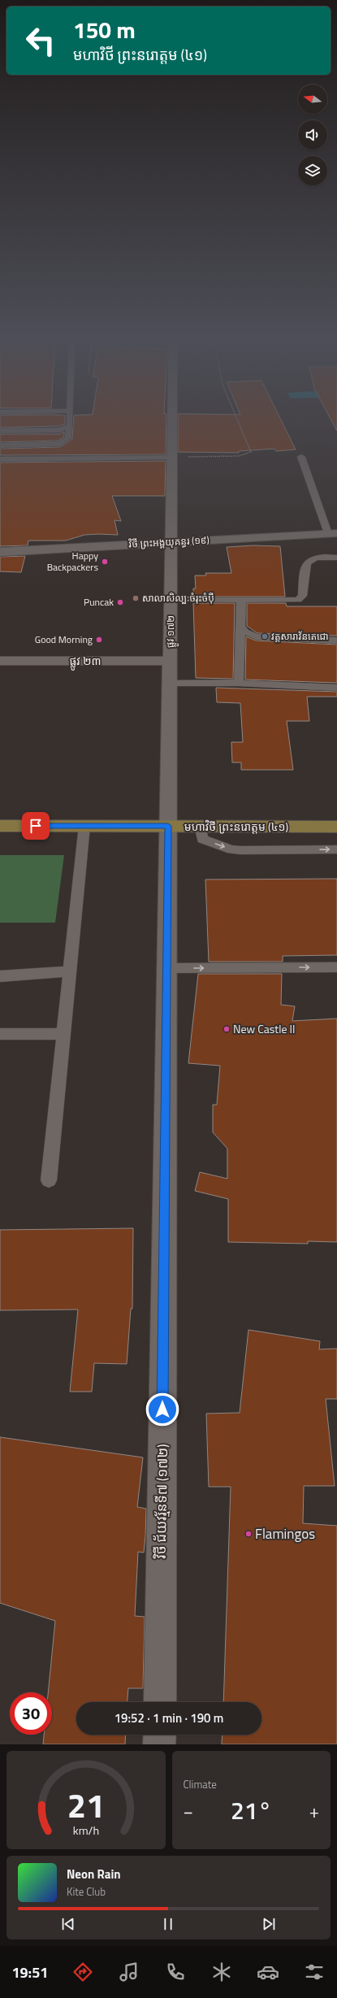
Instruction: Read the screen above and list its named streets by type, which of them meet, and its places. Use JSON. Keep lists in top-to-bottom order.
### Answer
{
  "streets": {
    "main road": ["មហាវិថី ព្រះនរោត្តម (៤១)"],
    "street": [
      "វិថី ព្រះអង្គយុគន្ធរ (១៩)",
      "ផ្លូវ ១៧២",
      "ផ្លូវ ២៣",
      "វិថី ជ័យវរ្ម័នទី៧ (១៧២)"
    ]
  },
  "crossings": [
    ["វិថី ព្រះអង្គយុគន្ធរ (១៩)", "ផ្លូវ ១៧២"],
    ["ផ្លូវ ១៧២", "ផ្លូវ ២៣"],
    ["ផ្លូវ ១៧២", "មហាវិថី ព្រះនរោត្តម (៤១)"],
    ["ផ្លូវ ១៧២", "វិថី ជ័យវរ្ម័នទី៧ (១៧២)"],
    ["មហាវិថី ព្រះនរោត្តម (៤១)", "វិថី ជ័យវរ្ម័នទី៧ (១៧២)"]
  ],
  "places": [
    "Happy Backpackers",
    "សាលាសិល្បៈចំរុះចំប៉ី",
    "Puncak",
    "វត្តសារាវ័នតេជោ",
    "Good Morning",
    "New Castle II",
    "Flamingos"
  ],
  "north": "left",
  "page": {
    "turn": ["150 m", "មហាវិថី ព្រះនរោត្តម (៤១)"],
    "limit": "30",
    "trip": "19:52 · 1 min · 190 m",
    "tile": "Climate",
    "heat": ["−", "21°", "+"],
    "song": ["Neon Rain", "Kite Club"],
    "tabs": "19:51",
    "gauge": ["21", "km/h"]
  }
}
